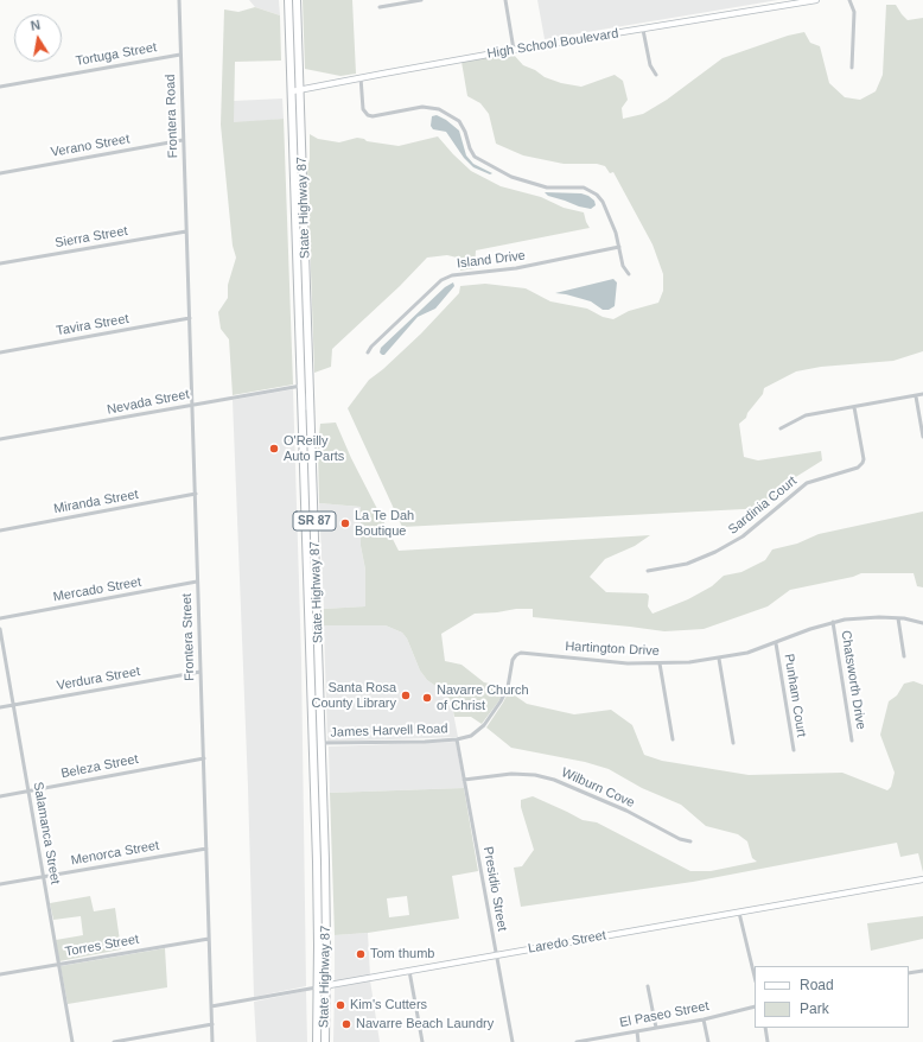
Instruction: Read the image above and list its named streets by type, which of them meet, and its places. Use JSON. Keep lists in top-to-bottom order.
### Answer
{
  "streets": {
    "highway": ["State Highway 87", "SR 87"],
    "street": [
      "High School Boulevard",
      "Tortuga Street",
      "Frontera Road",
      "Verano Street",
      "Sierra Street",
      "Island Drive",
      "Tavira Street",
      "Nevada Street",
      "Miranda Street",
      "Sardinia Court",
      "Mercado Street",
      "Frontera Street",
      "Hartington Drive",
      "Verdura Street",
      "Chatsworth Drive",
      "Punham Court",
      "James Harvell Road",
      "Beleza Street",
      "Wilburn Cove",
      "Salamanca Street",
      "Menorca Street",
      "Presidio Street",
      "Laredo Street",
      "Torres Street",
      "El Paseo Street"
    ]
  },
  "crossings": [
    ["High School Boulevard", "State Highway 87"],
    ["High School Boulevard", "SR 87"],
    ["Tortuga Street", "Frontera Road"],
    ["Frontera Road", "Verano Street"],
    ["Frontera Road", "Sierra Street"],
    ["Frontera Road", "Frontera Street"],
    ["State Highway 87", "James Harvell Road"],
    ["State Highway 87", "Laredo Street"],
    ["Sierra Street", "Frontera Street"],
    ["Tavira Street", "Frontera Street"],
    ["Nevada Street", "SR 87"],
    ["Nevada Street", "Frontera Street"],
    ["Miranda Street", "Frontera Street"],
    ["SR 87", "Laredo Street"],
    ["Mercado Street", "Frontera Street"],
    ["Frontera Street", "Verdura Street"],
    ["Frontera Street", "Beleza Street"],
    ["Frontera Street", "Menorca Street"],
    ["Frontera Street", "Laredo Street"],
    ["Frontera Street", "Torres Street"],
    ["Hartington Drive", "Chatsworth Drive"],
    ["Hartington Drive", "Punham Court"],
    ["Hartington Drive", "James Harvell Road"],
    ["Hartington Drive", "Presidio Street"],
    ["Verdura Street", "Salamanca Street"],
    ["James Harvell Road", "Presidio Street"],
    ["Beleza Street", "Salamanca Street"],
    ["Wilburn Cove", "Presidio Street"],
    ["Salamanca Street", "Menorca Street"],
    ["Salamanca Street", "Torres Street"],
    ["Presidio Street", "Laredo Street"]
  ],
  "places": [
    "O'Reilly Auto Parts",
    "La Te Dah Boutique",
    "Santa Rosa County Library",
    "Navarre Church of Christ",
    "Tom thumb",
    "Kim's Cutters",
    "Navarre Beach Laundry"
  ],
  "legend": ["Road", "Park"],
  "north": "top"
}
